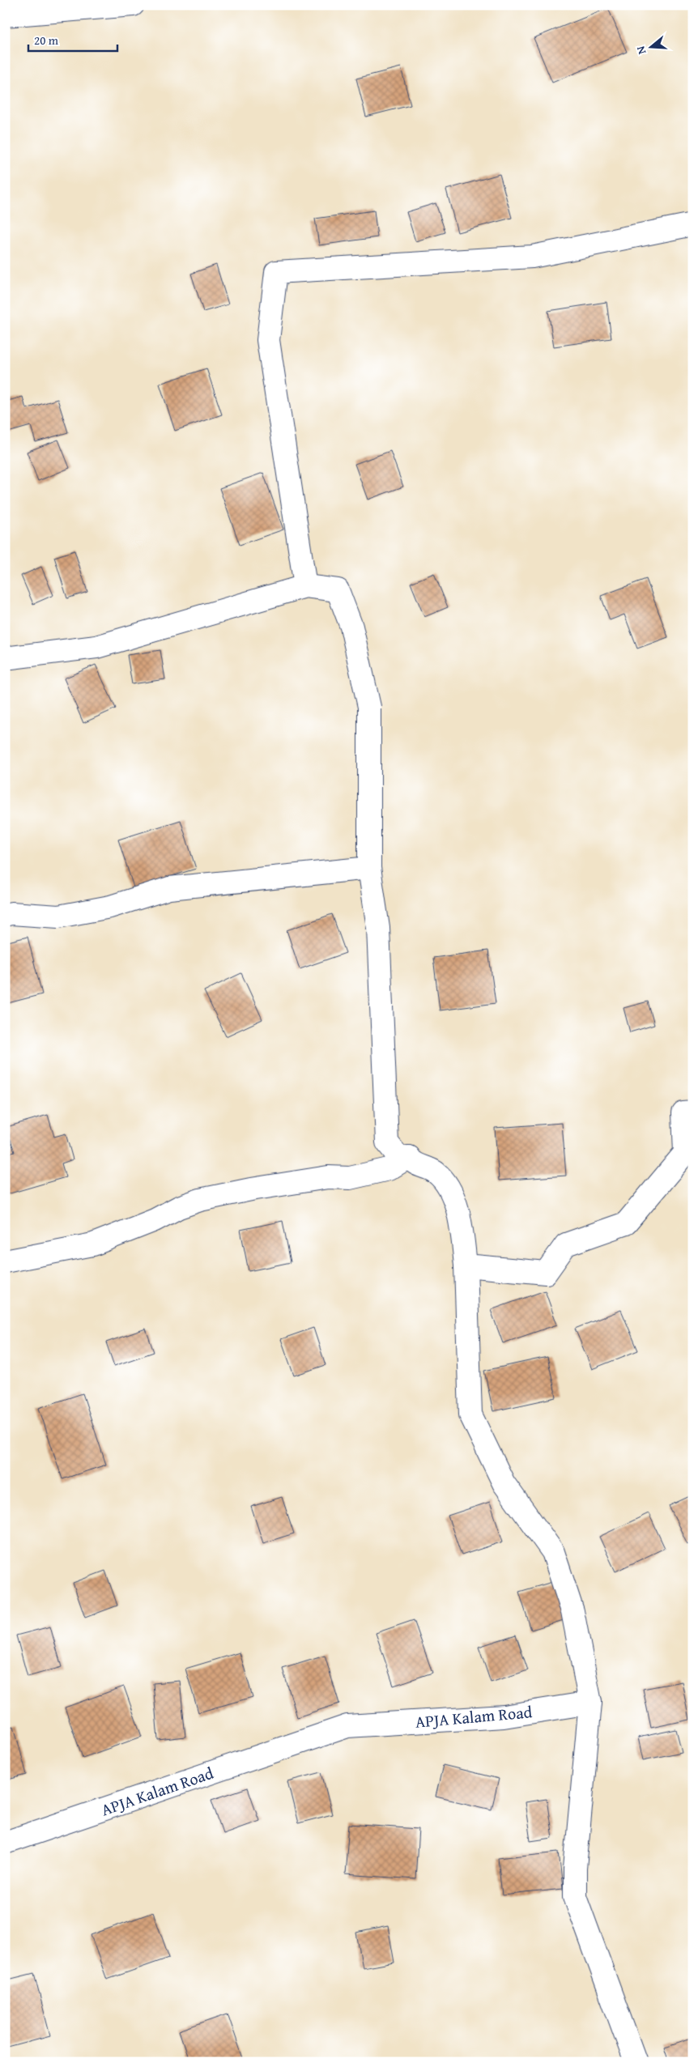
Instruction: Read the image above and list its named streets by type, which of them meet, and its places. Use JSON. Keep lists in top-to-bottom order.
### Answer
{
  "streets": {
    "street": ["APJA Kalam Road"]
  },
  "scale_bar": "20 m",
  "north": "left"
}
